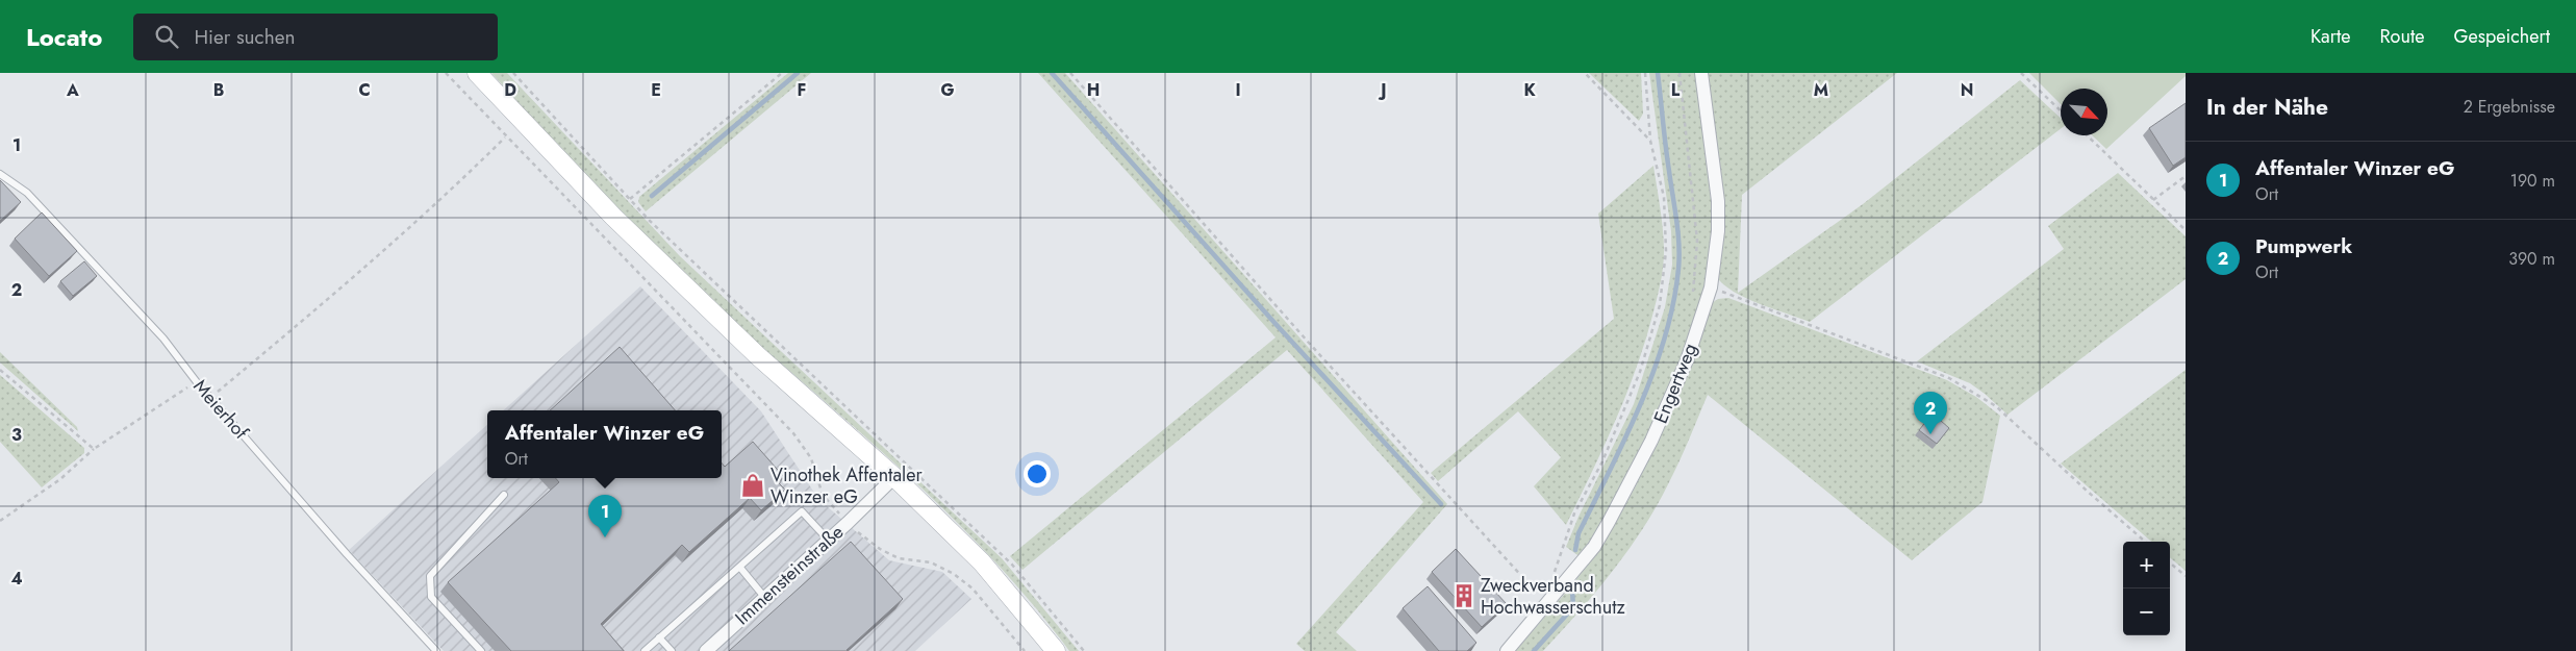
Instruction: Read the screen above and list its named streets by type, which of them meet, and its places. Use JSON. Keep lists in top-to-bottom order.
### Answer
{
  "streets": {
    "street": ["Engertweg", "Immensteinstraße"],
    "lane": ["Meierhof"]
  },
  "places": {
    "shop": ["Vinothek Affentaler Winzer eG"],
    "building": ["Zweckverband Hochwasserschutz"]
  },
  "north": "bottom right",
  "page": {
    "header": "Locato",
    "search": "Hier suchen",
    "nav": ["Karte", "Route", "Gespeichert"],
    "heading": ["In der Nähe", "2 Ergebnisse"],
    "list": [
      {
        "mark": "1",
        "name": "Affentaler Winzer eG",
        "note": "Ort",
        "value": "190 m"
      },
      {
        "mark": "2",
        "name": "Pumpwerk",
        "note": "Ort",
        "value": "390 m"
      }
    ],
    "pins": ["2", "1"],
    "popup": ["Affentaler Winzer eG", "Ort"],
    "map_buttons": ["+", "−"]
  },
  "grid": {
    "columns": [
      "A",
      "B",
      "C",
      "D",
      "E",
      "F",
      "G",
      "H",
      "I",
      "J",
      "K",
      "L",
      "M",
      "N"
    ],
    "rows": [
      "1",
      "2",
      "3",
      "4"
    ]
  }
}
